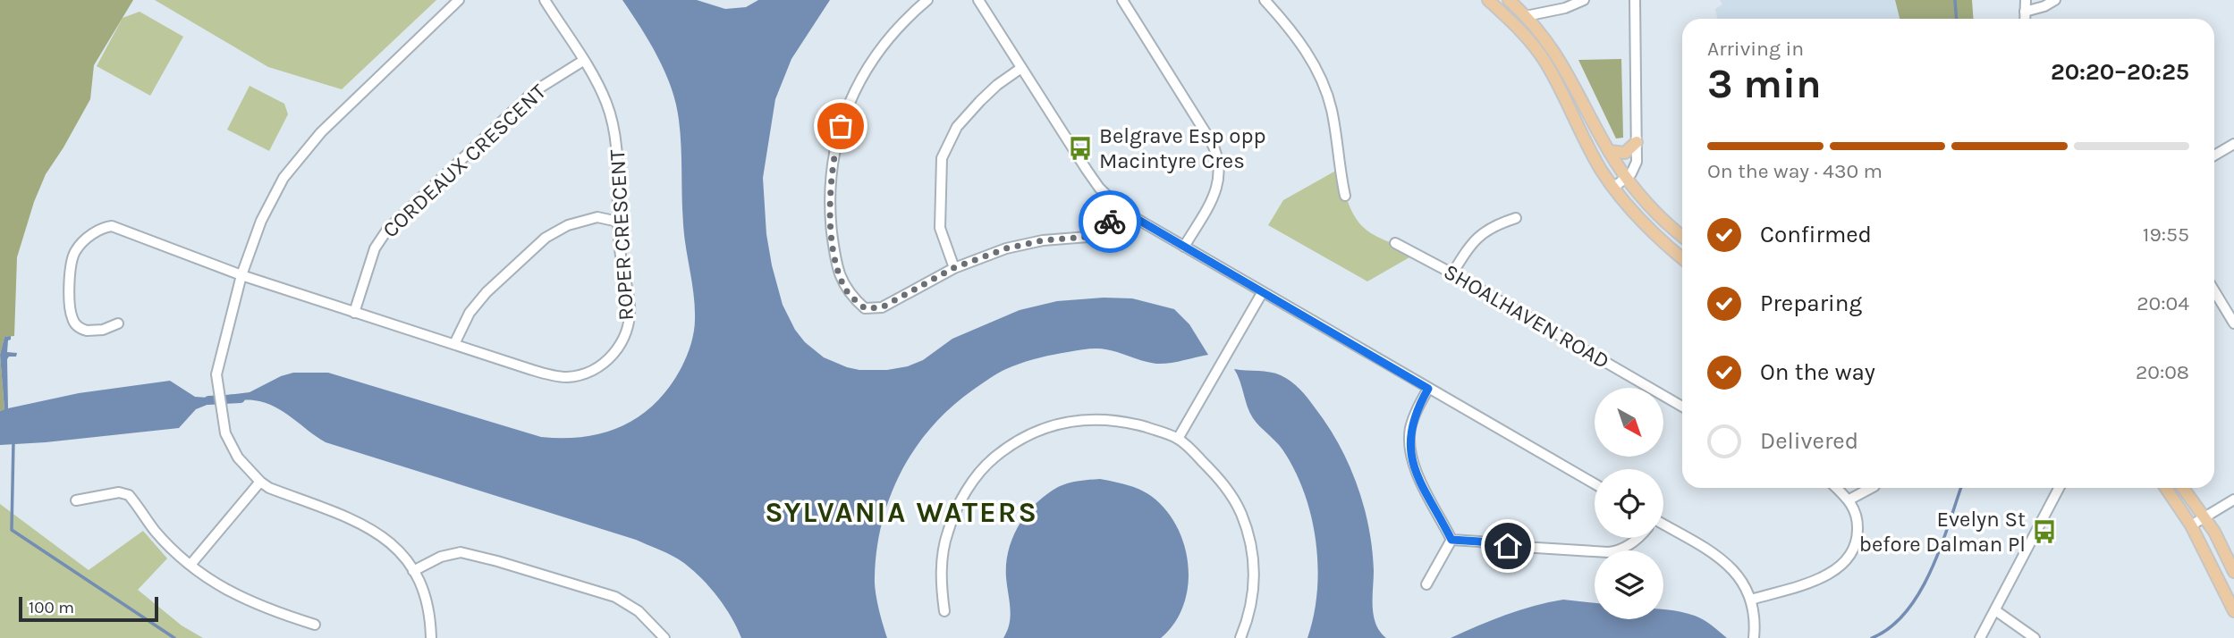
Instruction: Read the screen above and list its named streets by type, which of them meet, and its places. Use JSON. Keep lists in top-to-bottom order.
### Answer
{
  "streets": {
    "street": ["CORDEAUX CRESCENT", "ROPER CRESCENT", "SHOALHAVEN ROAD"]
  },
  "crossings": [
    ["CORDEAUX CRESCENT", "ROPER CRESCENT"]
  ],
  "districts": ["SYLVANIA WATERS"],
  "places": {
    "bus stop": ["Belgrave Esp opp Macintyre Cres", "Evelyn St before Dalman Pl"]
  },
  "scale_bar": "100 m",
  "north": "bottom right",
  "page": {
    "heading": ["3 min", "Arriving in", "20:20–20:25"],
    "bar": "On the way · 430 m",
    "list": [
      ["Confirmed", "19:55"],
      ["Preparing", "20:04"],
      ["On the way", "20:08"],
      "Delivered"
    ],
    "scale": "100 m"
  }
}
